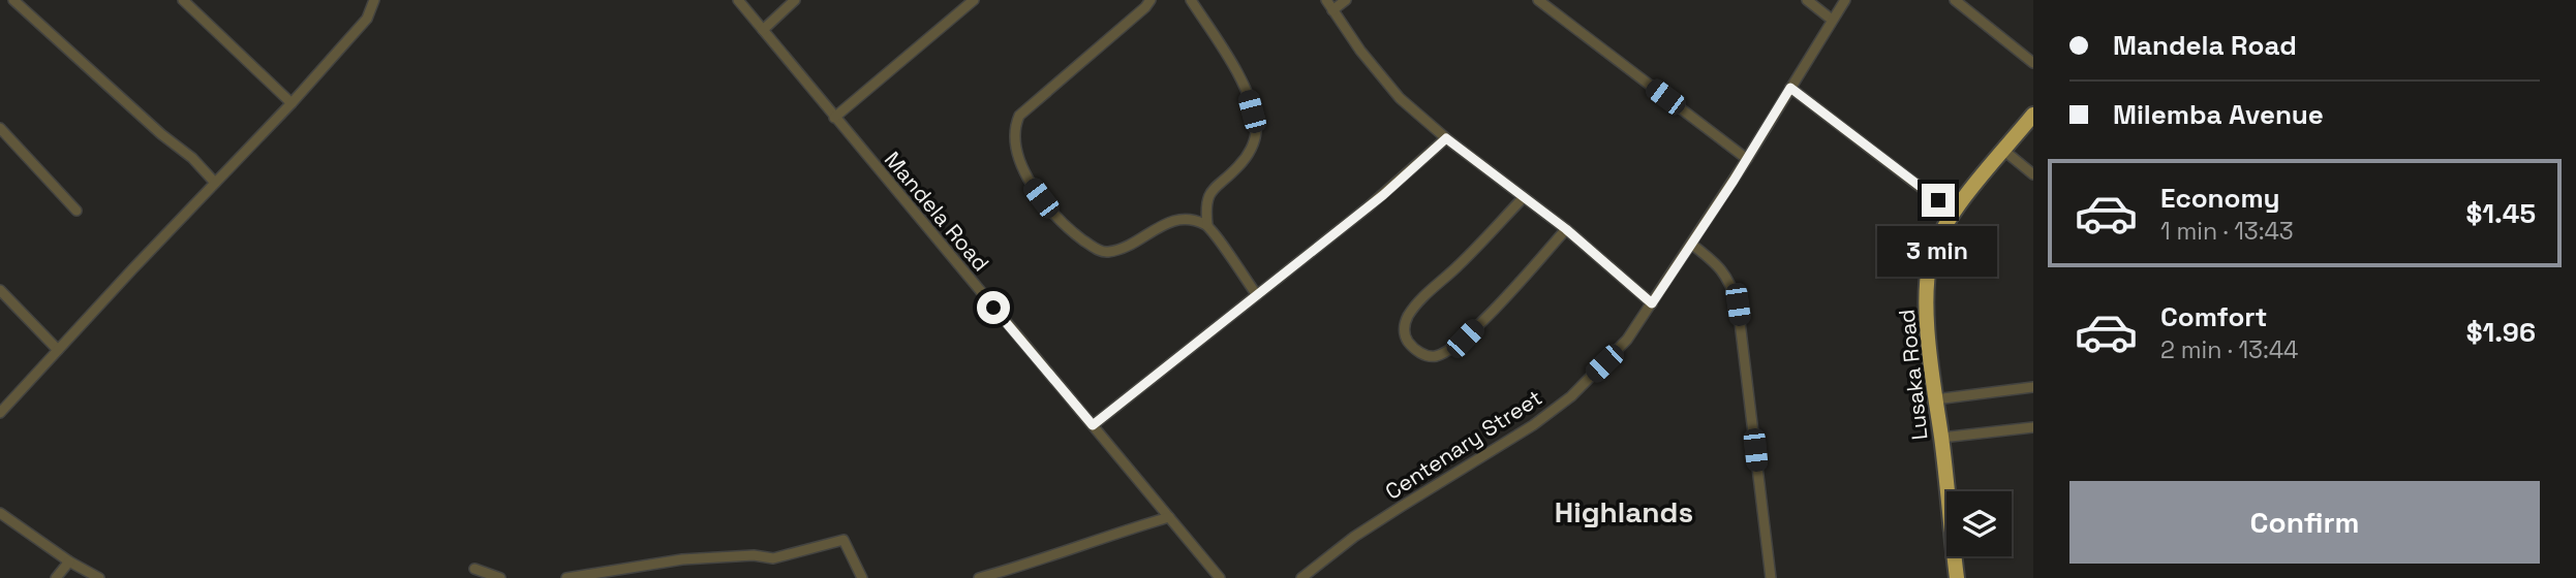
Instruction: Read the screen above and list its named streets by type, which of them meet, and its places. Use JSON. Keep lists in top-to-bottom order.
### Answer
{
  "streets": {
    "highway": ["Lusaka Road"],
    "street": ["Mandela Road", "Centenary Street"]
  },
  "districts": ["Highlands"],
  "page": {
    "banner": ["Mandela Road", "Milemba Avenue"],
    "list": [
      {
        "name": "Economy",
        "note": "1 min · 13:43",
        "value": "$1.45"
      },
      {
        "name": "Comfort",
        "note": "2 min · 13:44",
        "value": "$1.96"
      }
    ],
    "bubble": "3 min",
    "buttons": "Confirm"
  }
}
